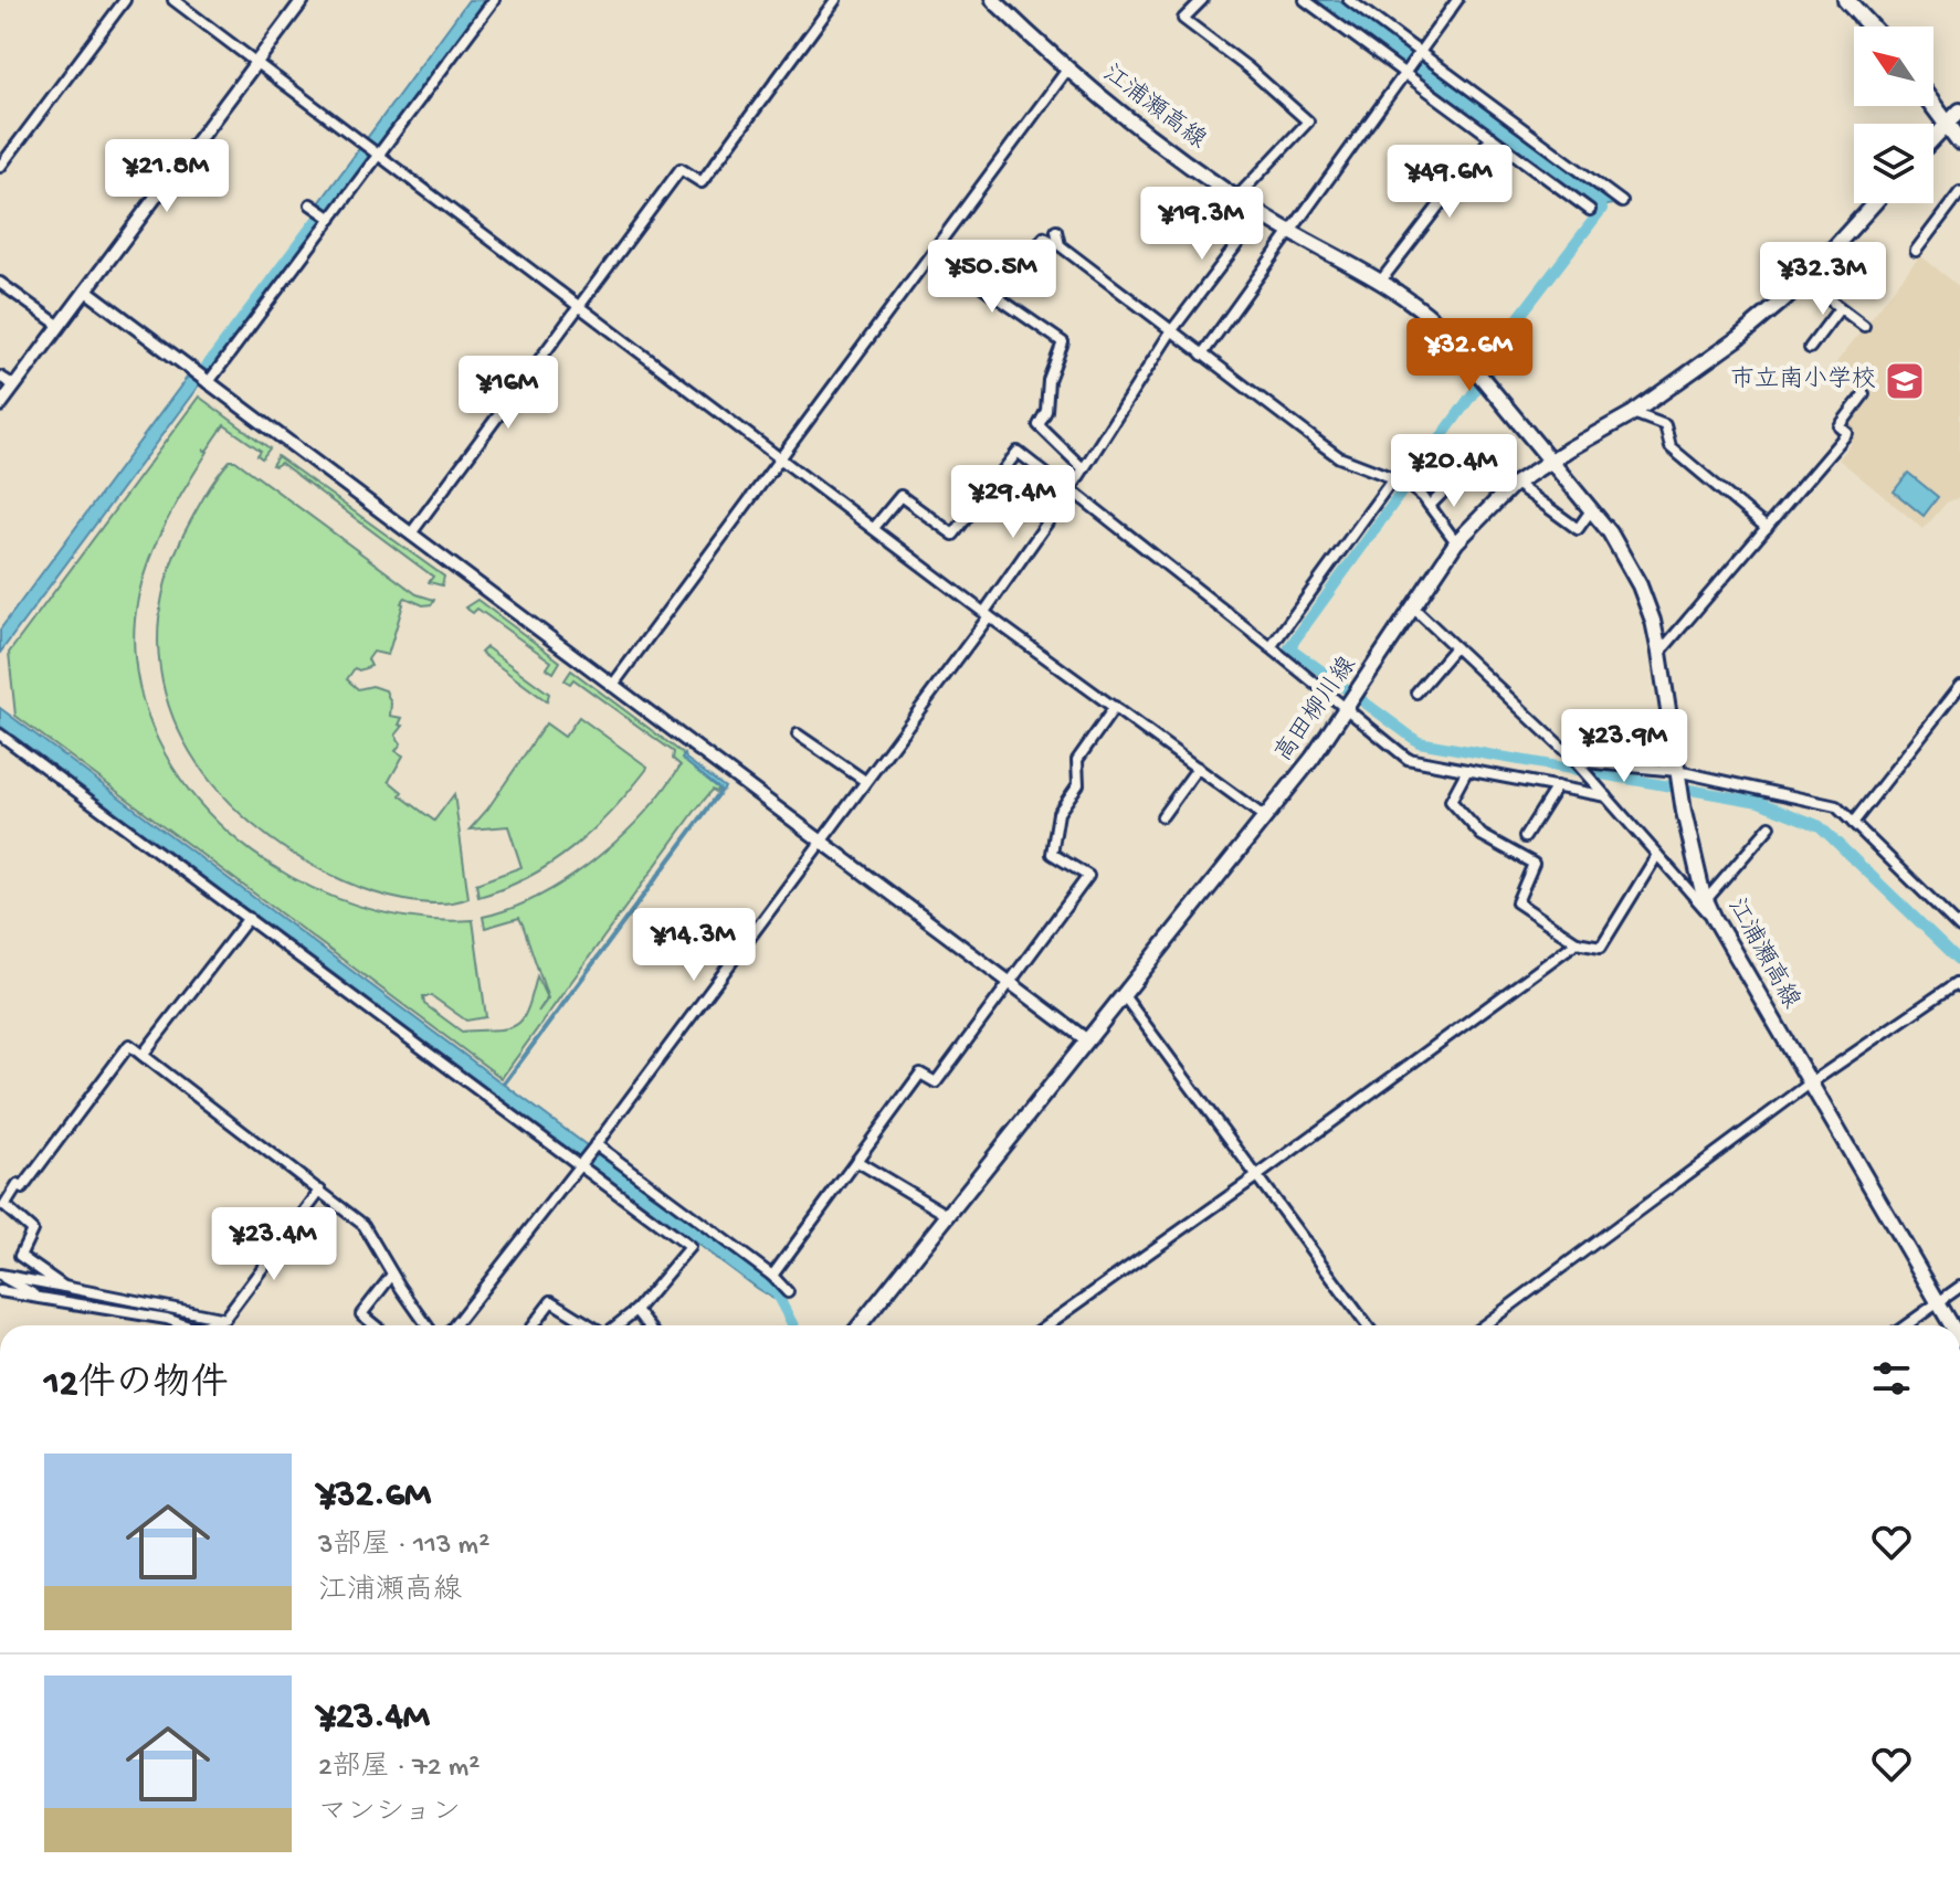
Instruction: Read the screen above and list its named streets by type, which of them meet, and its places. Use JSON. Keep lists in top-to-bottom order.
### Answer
{
  "streets": {
    "main road": ["江浦瀬高線", "高田柳川線"]
  },
  "crossings": [
    ["江浦瀬高線", "高田柳川線"]
  ],
  "places": {
    "school or university": ["市立南小学校"]
  },
  "north": "top left",
  "page": {
    "price": [
      "¥21.8M",
      "¥49.6M",
      "¥19.3M",
      "¥50.5M",
      "¥32.3M",
      "¥32.6M",
      "¥16M",
      "¥20.4M",
      "¥29.4M",
      "¥23.9M",
      "¥14.3M",
      "¥23.4M"
    ],
    "heading": "12件の物件",
    "list": [
      {
        "name": "¥32.6M",
        "note": "3部屋 · 113 m² · 江浦瀬高線"
      },
      {
        "name": "¥23.4M",
        "note": "2部屋 · 72 m² · マンション"
      }
    ]
  }
}
